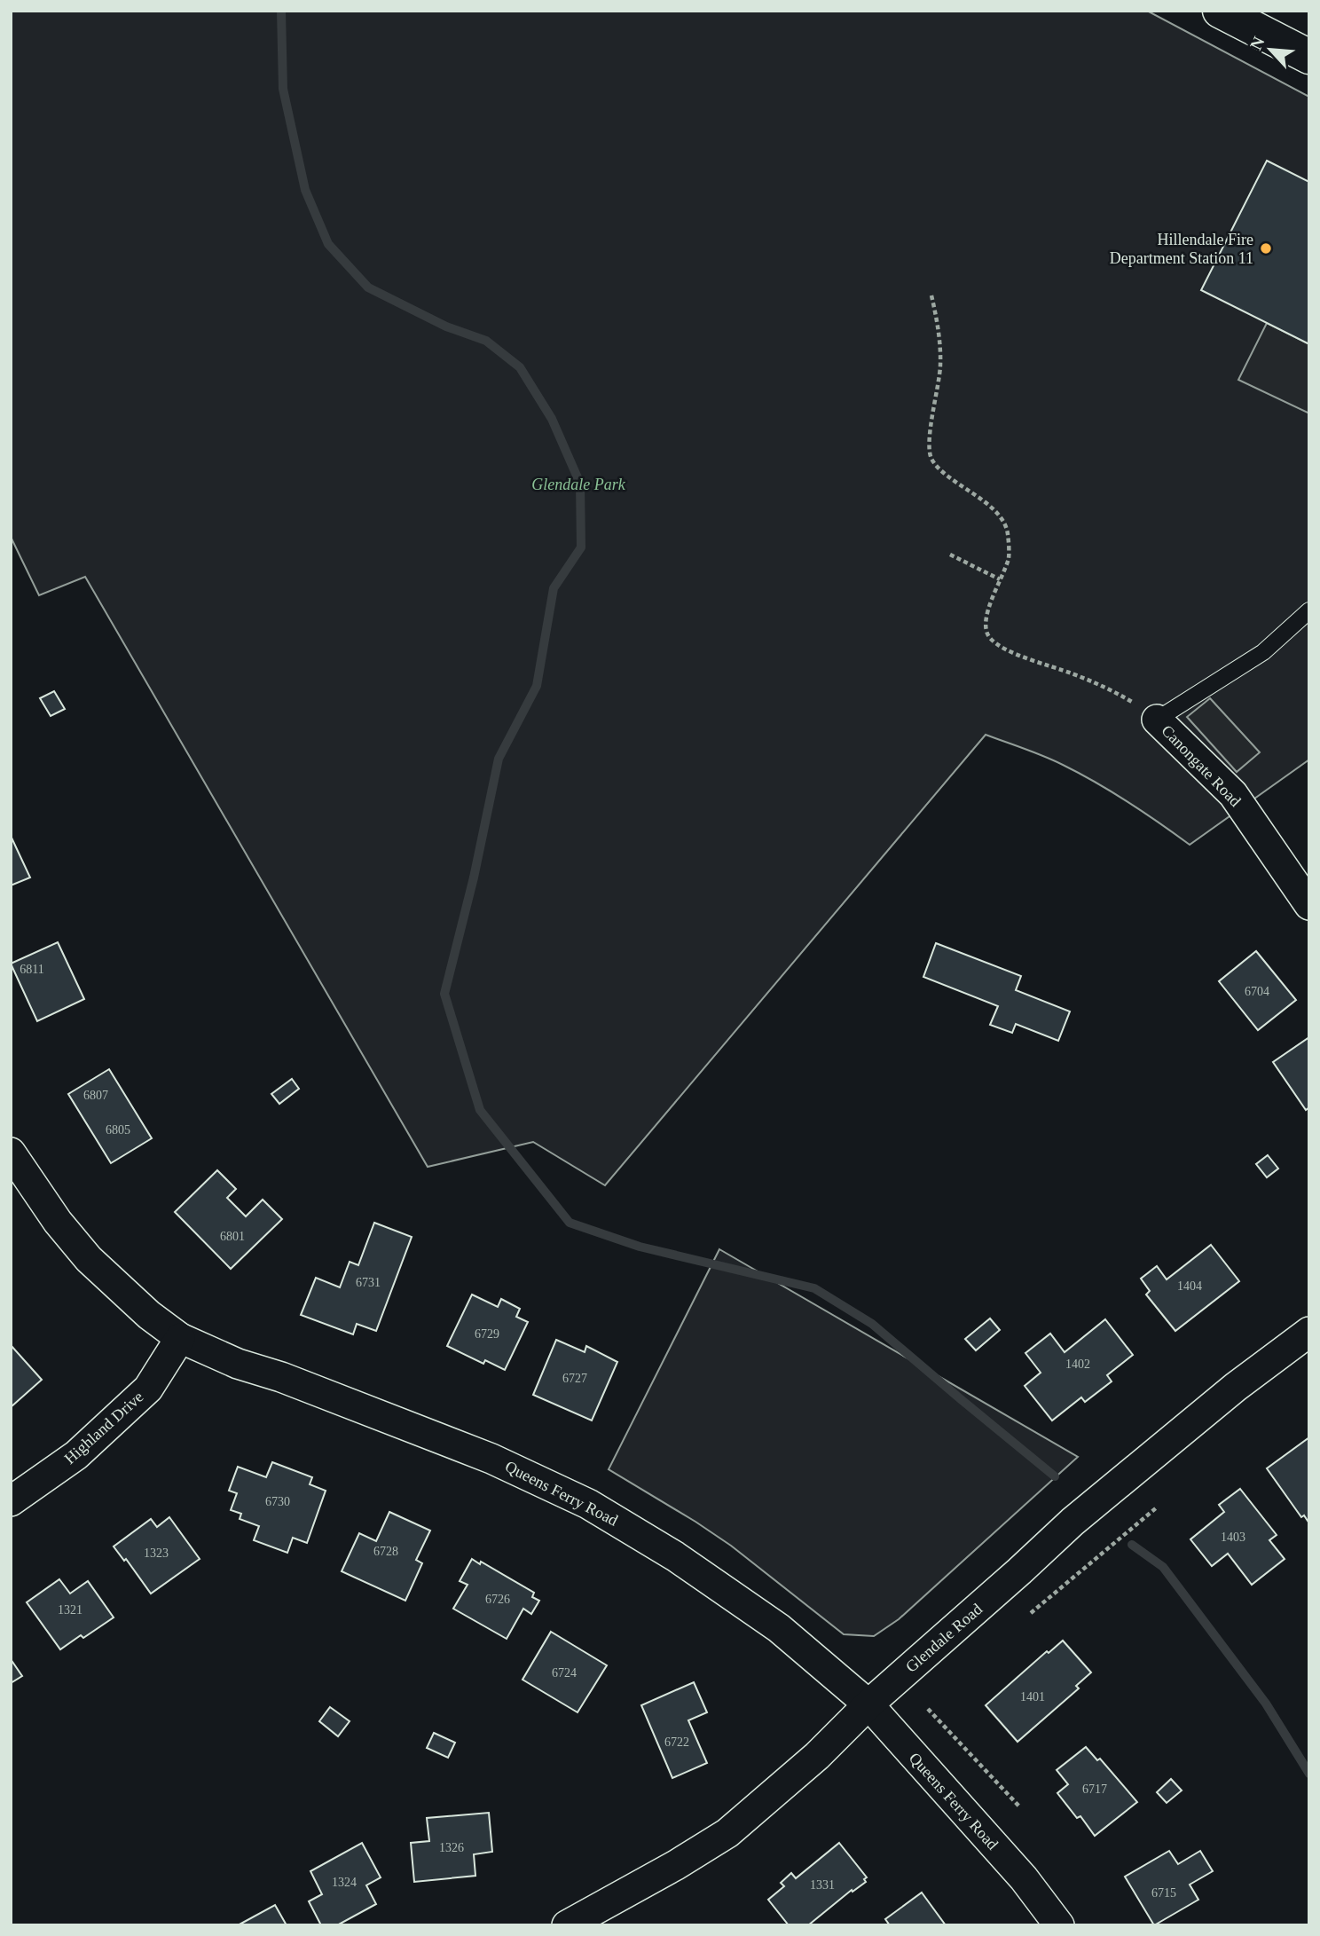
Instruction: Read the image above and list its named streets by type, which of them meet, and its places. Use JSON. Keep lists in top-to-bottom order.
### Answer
{
  "streets": {
    "street": [
      "Canongate Road",
      "Highland Drive",
      "Queens Ferry Road",
      "Glendale Road"
    ]
  },
  "crossings": [
    ["Highland Drive", "Queens Ferry Road"],
    ["Queens Ferry Road", "Glendale Road"]
  ],
  "parks": ["Glendale Park"],
  "places": ["Hillendale Fire Department Station 11"],
  "house_numbers": [
    "6811",
    "6704",
    "6807",
    "6805",
    "6801",
    "6731",
    "1404",
    "6729",
    "1402",
    "6727",
    "6730",
    "1403",
    "6728",
    "1323",
    "6726",
    "1321",
    "6724",
    "1401",
    "6722",
    "6717",
    "1326",
    "1324",
    "1331",
    "6715"
  ],
  "north": "top left"
}
